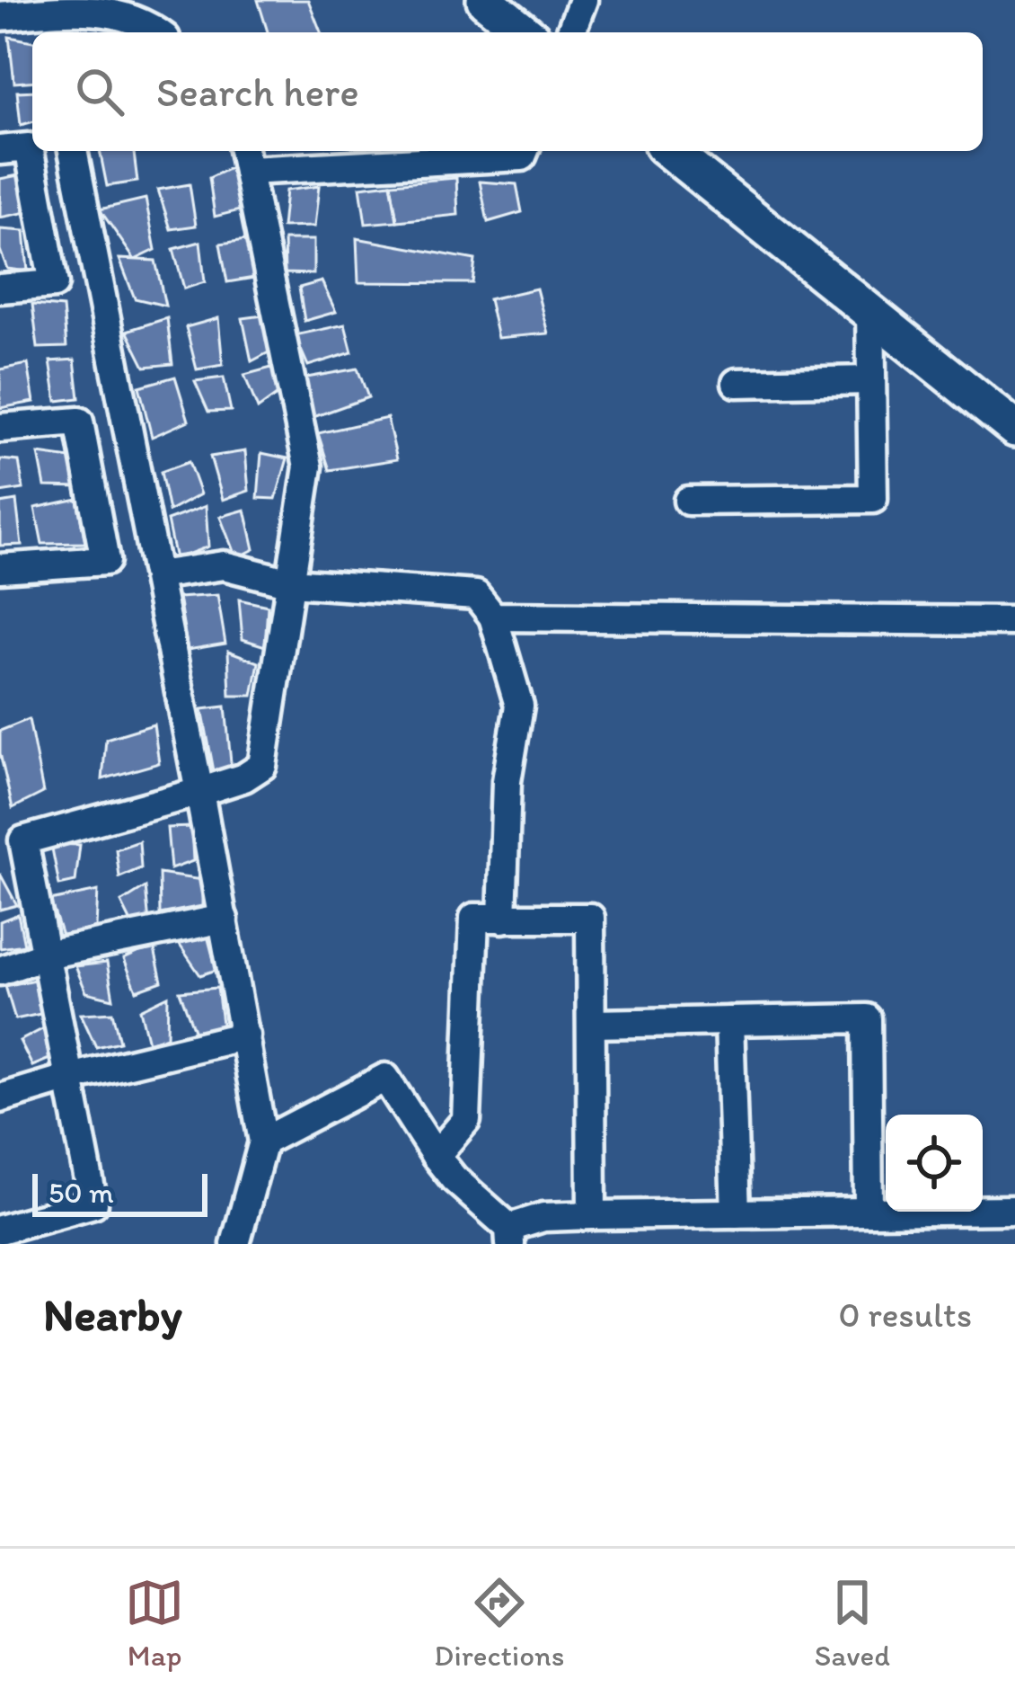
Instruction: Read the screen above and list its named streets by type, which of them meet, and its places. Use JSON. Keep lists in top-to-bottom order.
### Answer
{
  "scale_bar": "50 m",
  "page": {
    "search": "Search here",
    "scale": "50 m",
    "heading": ["Nearby", "0 results"],
    "nav": ["Map", "Directions", "Saved"]
  }
}
